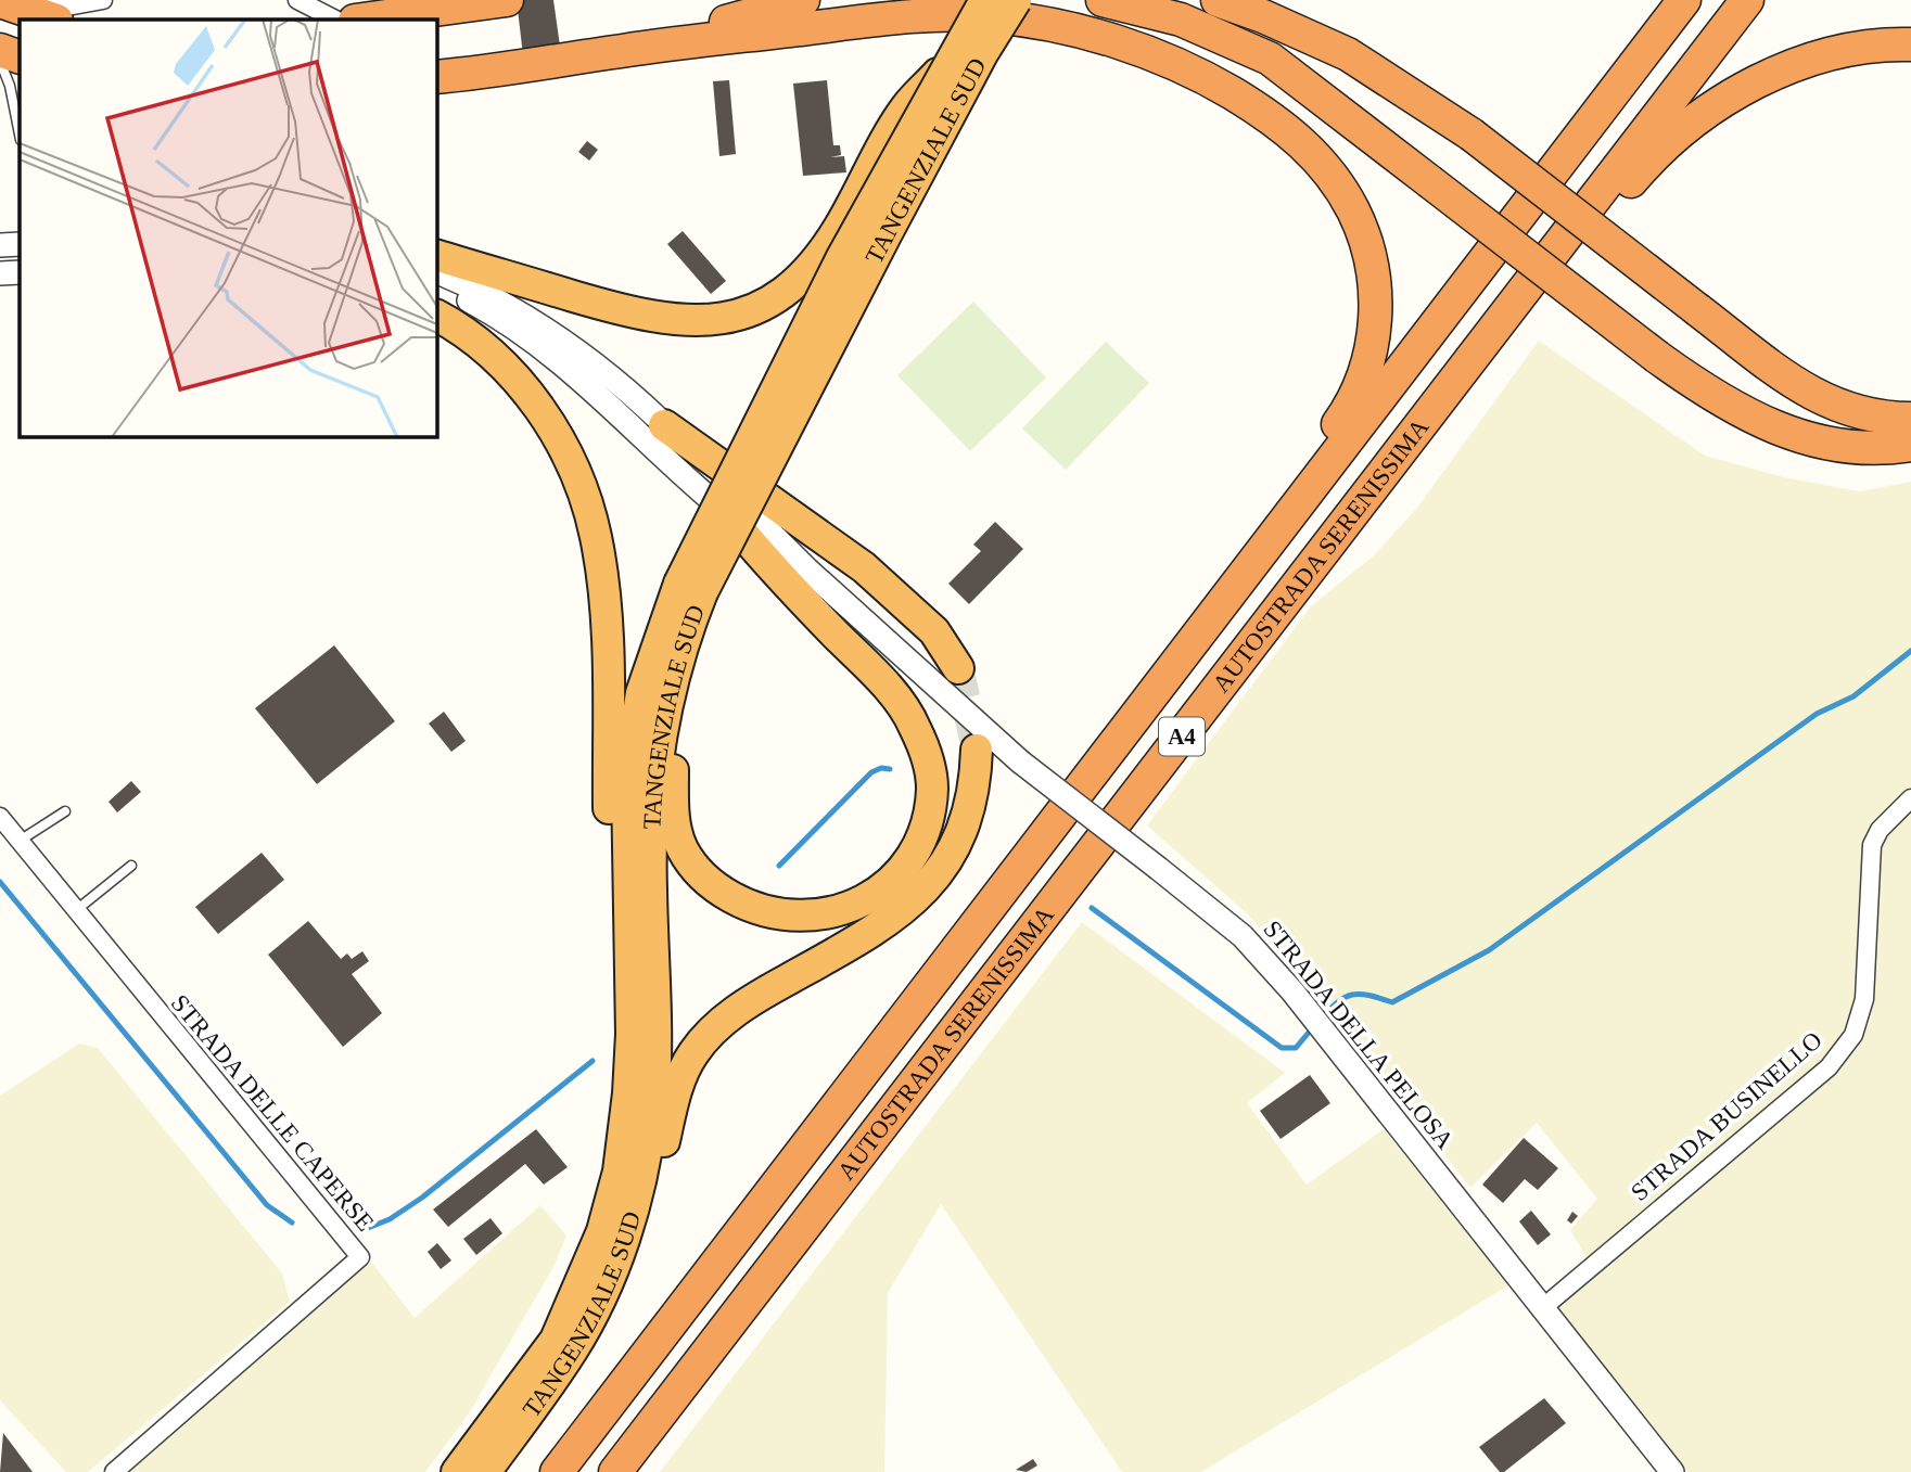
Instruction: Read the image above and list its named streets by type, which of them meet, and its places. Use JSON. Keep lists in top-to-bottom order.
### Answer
{
  "streets": {
    "highway": ["TANGENZIALE SUD", "AUTOSTRADA SERENISSIMA", "A4"],
    "street": ["STRADA DELLA PELOSA", "STRADA DELLE CAPERSE", "STRADA BUSINELLO"]
  },
  "crossings": [
    ["STRADA DELLA PELOSA", "STRADA BUSINELLO"]
  ]
}
